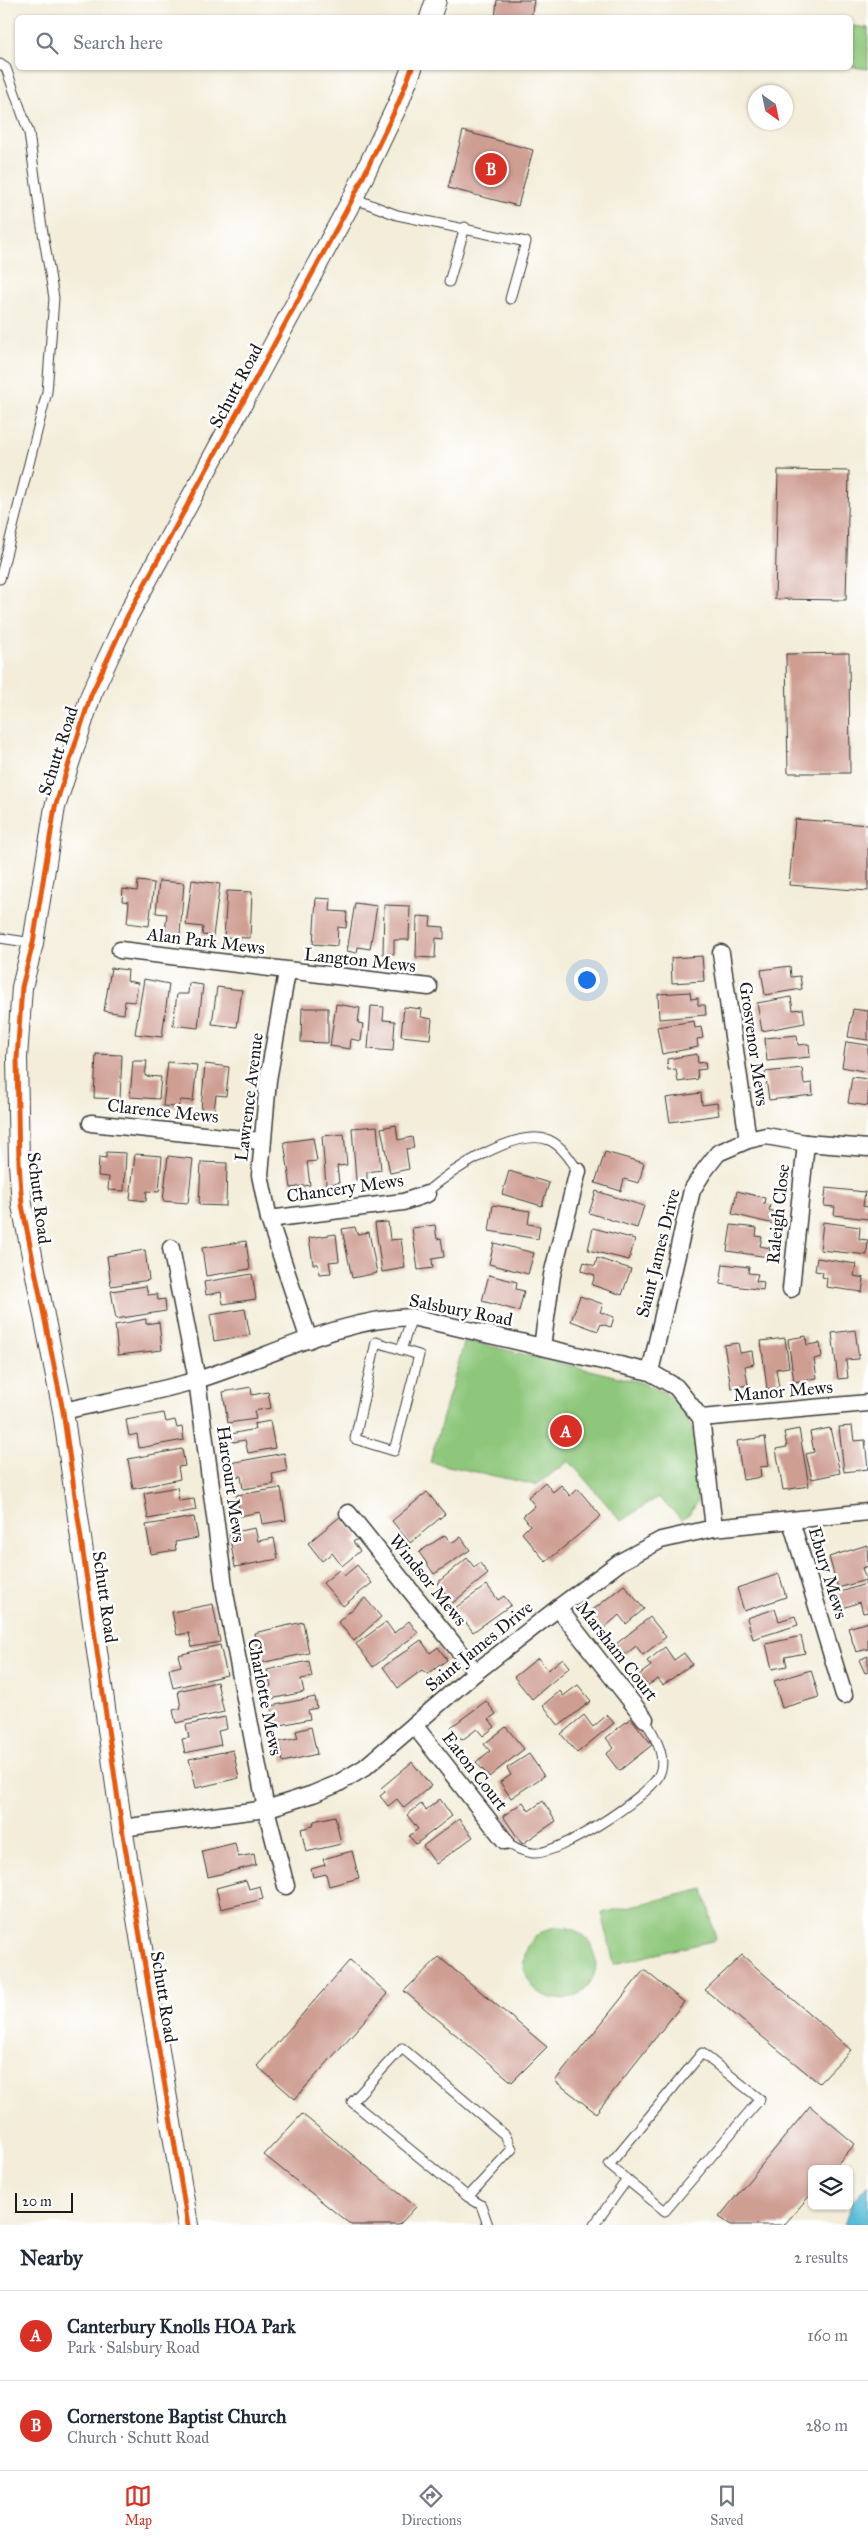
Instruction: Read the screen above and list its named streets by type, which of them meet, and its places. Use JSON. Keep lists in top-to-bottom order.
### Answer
{
  "streets": {
    "street": [
      "Schutt Road",
      "Alan Park Mews",
      "Langton Mews",
      "Grosvenor Mews",
      "Lawrence Avenue",
      "Clarence Mews",
      "Chancery Mews",
      "Raleigh Close",
      "Saint James Drive",
      "Salsbury Road",
      "Manor Mews",
      "Harcourt Mews",
      "Ebury Mews",
      "Windsor Mews",
      "Marsham Court",
      "Charlotte Mews",
      "Eaton Court"
    ]
  },
  "crossings": [
    ["Schutt Road", "Saint James Drive"],
    ["Schutt Road", "Salsbury Road"],
    ["Alan Park Mews", "Langton Mews"],
    ["Alan Park Mews", "Lawrence Avenue"],
    ["Langton Mews", "Lawrence Avenue"],
    ["Grosvenor Mews", "Saint James Drive"],
    ["Lawrence Avenue", "Clarence Mews"],
    ["Lawrence Avenue", "Chancery Mews"],
    ["Lawrence Avenue", "Salsbury Road"],
    ["Raleigh Close", "Saint James Drive"],
    ["Saint James Drive", "Salsbury Road"],
    ["Saint James Drive", "Ebury Mews"],
    ["Saint James Drive", "Windsor Mews"],
    ["Saint James Drive", "Marsham Court"],
    ["Saint James Drive", "Charlotte Mews"],
    ["Saint James Drive", "Eaton Court"],
    ["Salsbury Road", "Manor Mews"],
    ["Salsbury Road", "Harcourt Mews"],
    ["Harcourt Mews", "Charlotte Mews"]
  ],
  "scale_bar": "20 m",
  "north": "bottom right",
  "page": {
    "search": "Search here",
    "pins": ["B", "A"],
    "scale": "20 m",
    "heading": ["Nearby", "2 results"],
    "list": [
      {
        "mark": "A",
        "name": "Canterbury Knolls HOA Park",
        "note": "Park · Salsbury Road",
        "value": "160 m"
      },
      {
        "mark": "B",
        "name": "Cornerstone Baptist Church",
        "note": "Church · Schutt Road",
        "value": "280 m"
      }
    ],
    "nav": ["Map", "Directions", "Saved"]
  }
}
